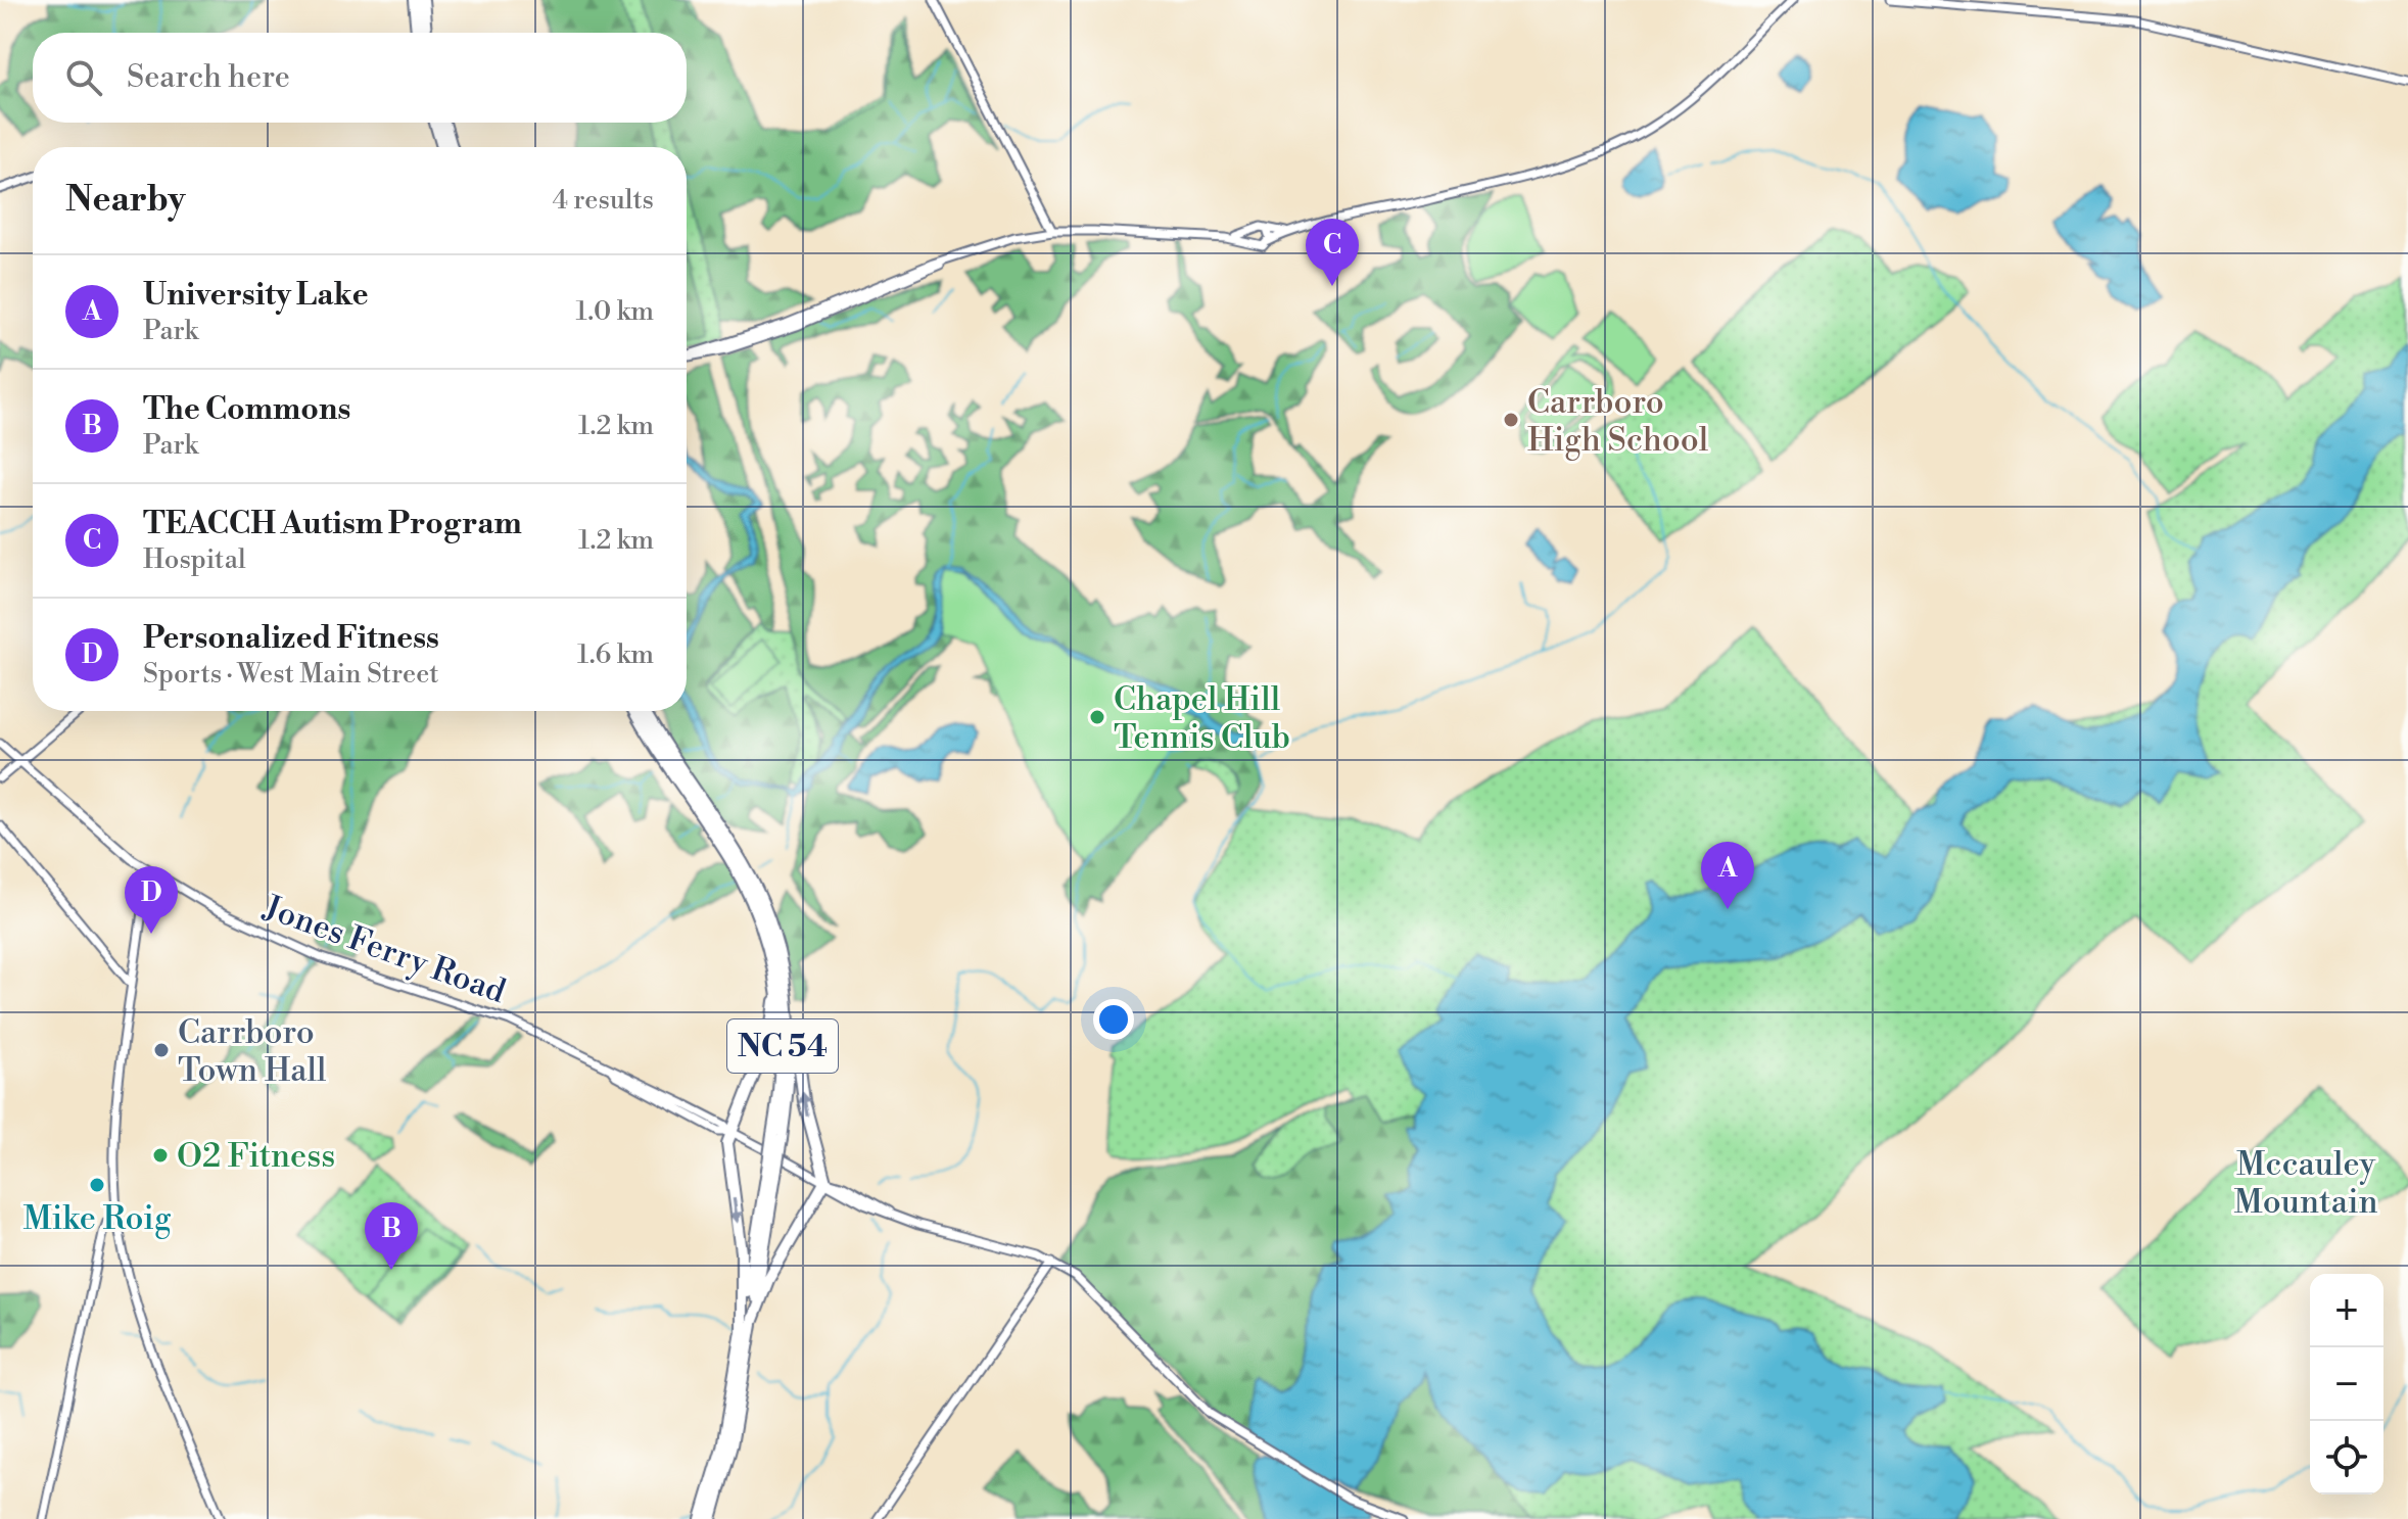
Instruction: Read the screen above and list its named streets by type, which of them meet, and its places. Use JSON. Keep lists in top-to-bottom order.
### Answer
{
  "streets": {
    "highway": ["NC 54"],
    "main road": ["Jones Ferry Road"]
  },
  "parks": ["Mccauley Mountain"],
  "places": [
    "Carrboro High School",
    "Chapel Hill Tennis Club",
    "Carrboro Town Hall",
    "O2 Fitness",
    "Mike Roig"
  ],
  "page": {
    "search": "Search here",
    "heading": ["Nearby", "4 results"],
    "pins": [
      "C",
      "A",
      "D",
      "B"
    ],
    "list": [
      {
        "mark": "A",
        "name": "University Lake",
        "note": "Park",
        "value": "1.0 km"
      },
      {
        "mark": "B",
        "name": "The Commons",
        "note": "Park",
        "value": "1.2 km"
      },
      {
        "mark": "C",
        "name": "TEACCH Autism Program",
        "note": "Hospital",
        "value": "1.2 km"
      },
      {
        "mark": "D",
        "name": "Personalized Fitness",
        "note": "Sports · West Main Street",
        "value": "1.6 km"
      }
    ],
    "map_buttons": ["+", "−"]
  }
}
